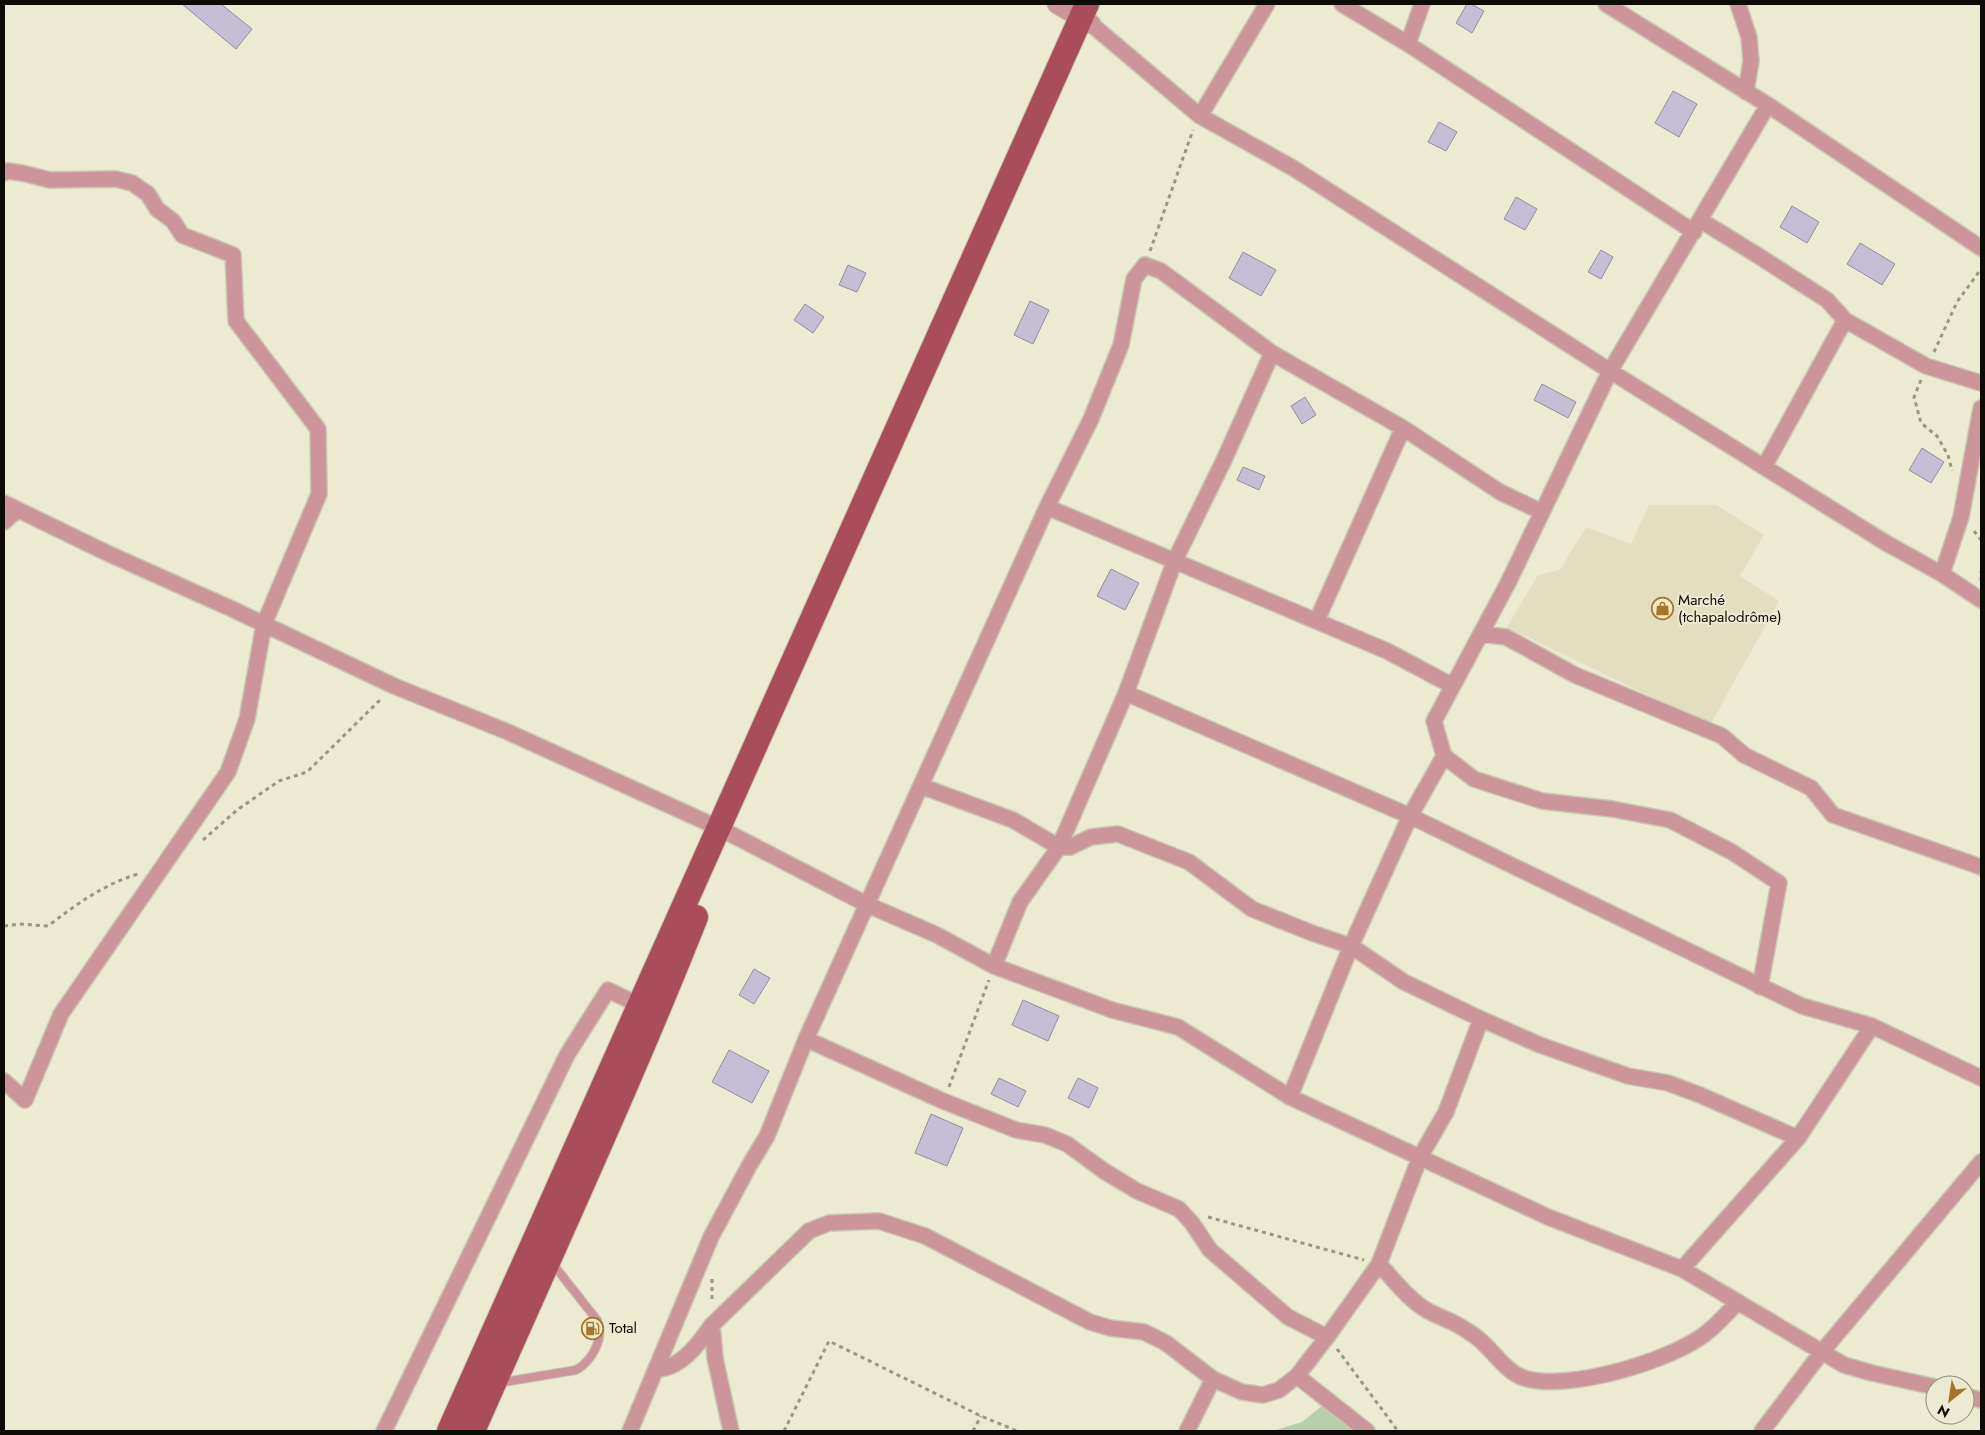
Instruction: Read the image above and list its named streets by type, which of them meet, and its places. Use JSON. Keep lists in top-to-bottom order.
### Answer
{
  "places": {
    "shop": ["Marché (tchapalodrôme)"],
    "fuel station": ["Total"]
  },
  "north": "bottom left"
}
